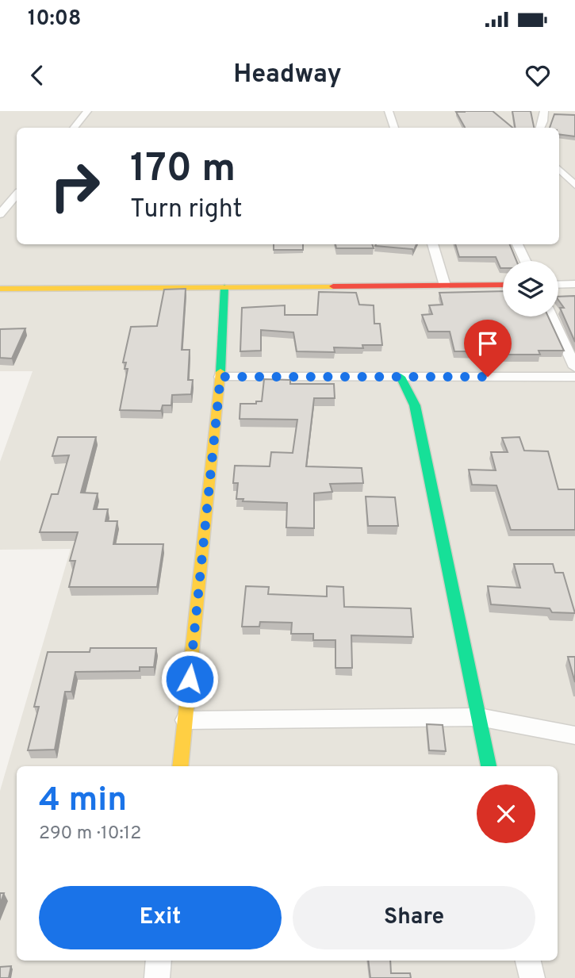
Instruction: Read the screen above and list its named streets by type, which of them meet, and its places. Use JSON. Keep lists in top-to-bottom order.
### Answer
{
  "page": {
    "status": "10:08",
    "header": "Headway",
    "turn": ["170 m", "Turn right"],
    "heading": ["4 min", "290 m · 10:12"],
    "buttons": ["Exit", "Share"]
  }
}
